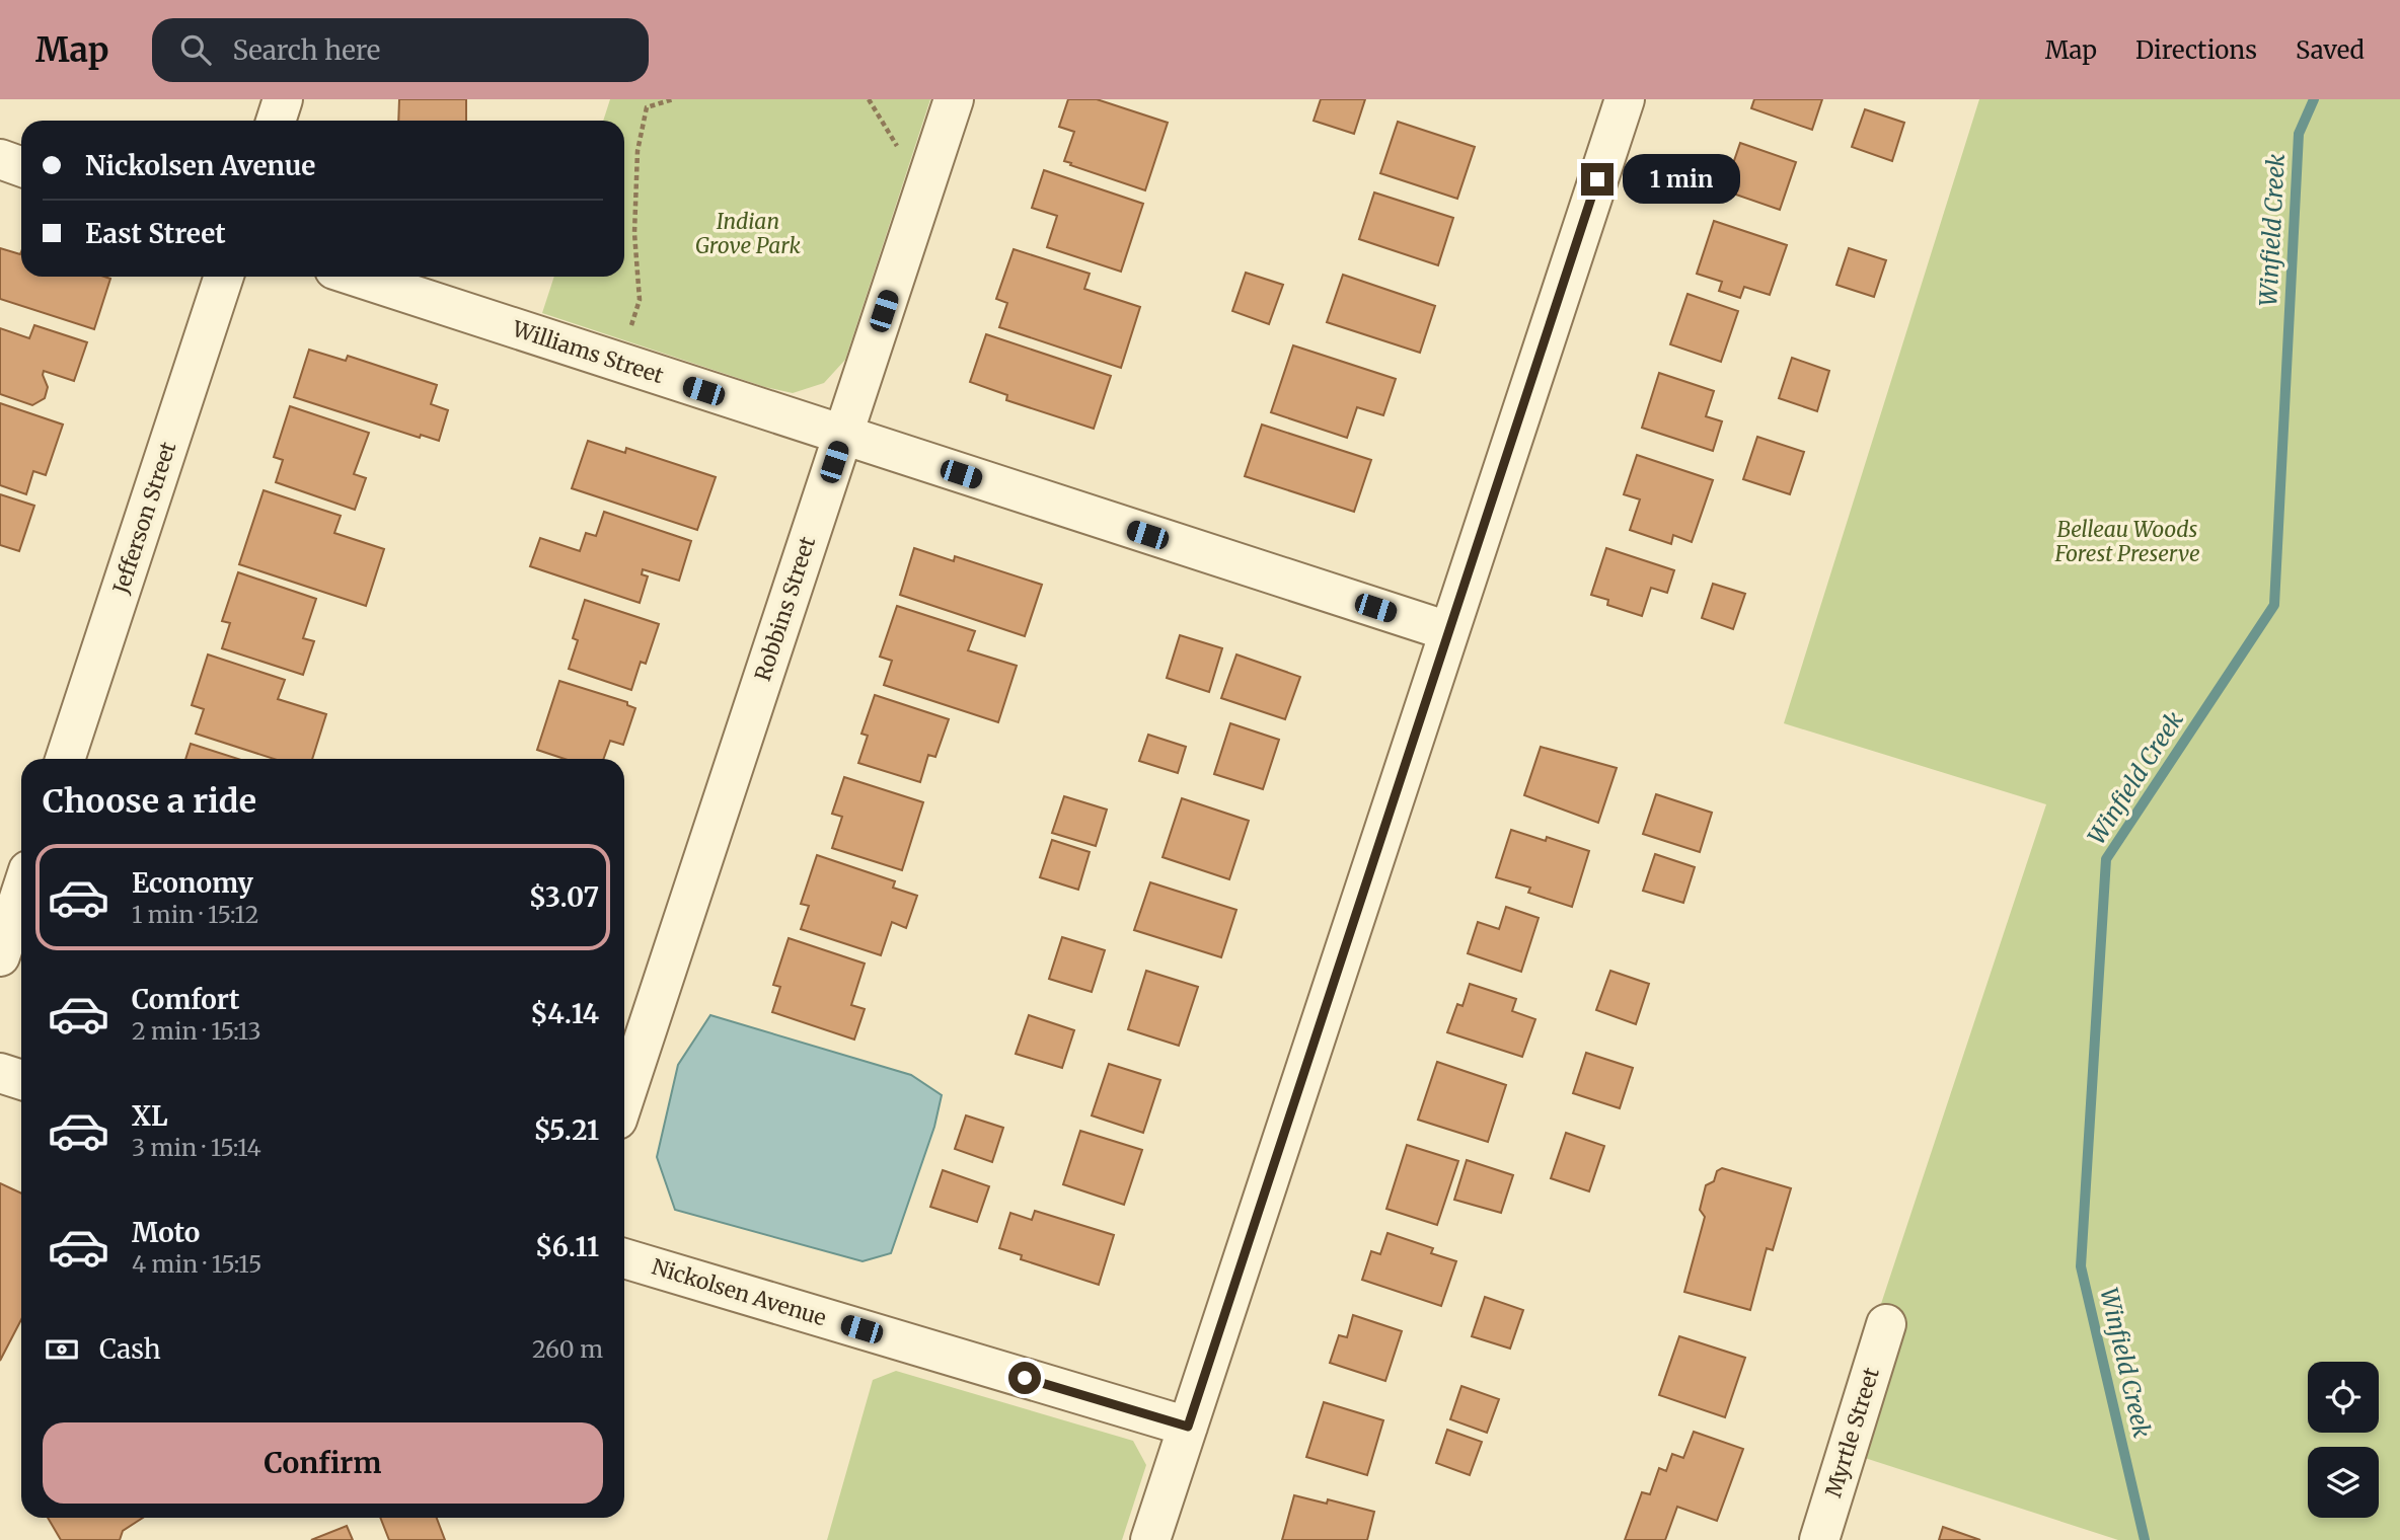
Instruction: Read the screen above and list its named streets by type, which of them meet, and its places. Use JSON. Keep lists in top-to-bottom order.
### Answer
{
  "streets": {
    "street": [
      "Williams Street",
      "Jefferson Street",
      "Robbins Street",
      "Nickolsen Avenue",
      "Myrtle Street"
    ]
  },
  "crossings": [
    ["Williams Street", "Robbins Street"]
  ],
  "water": ["Winfield Creek"],
  "parks": ["Indian Grove Park", "Belleau Woods Forest Preserve"],
  "page": {
    "header": "Map",
    "search": "Search here",
    "nav": ["Map", "Directions", "Saved"],
    "banner": ["Nickolsen Avenue", "East Street"],
    "bubble": "1 min",
    "heading": "Choose a ride",
    "list": [
      {
        "name": "Economy",
        "note": "1 min · 15:12",
        "value": "$3.07"
      },
      {
        "name": "Comfort",
        "note": "2 min · 15:13",
        "value": "$4.14"
      },
      {
        "name": "XL",
        "note": "3 min · 15:14",
        "value": "$5.21"
      },
      {
        "name": "Moto",
        "note": "4 min · 15:15",
        "value": "$6.11"
      }
    ],
    "pay": ["Cash", "260 m"],
    "buttons": "Confirm"
  }
}
